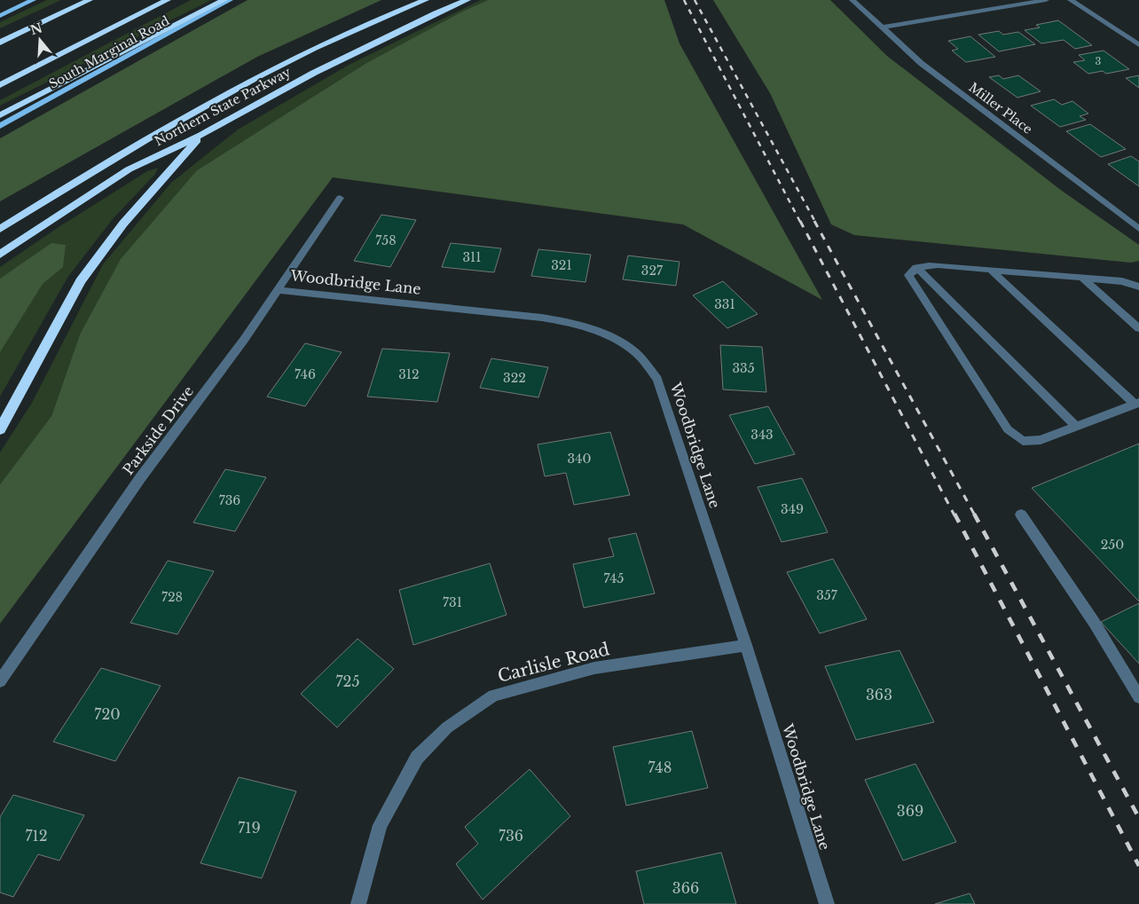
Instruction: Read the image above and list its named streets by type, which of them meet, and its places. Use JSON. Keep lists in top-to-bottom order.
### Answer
{
  "streets": {
    "highway": ["Northern State Parkway"],
    "main road": ["South Marginal Road"],
    "street": [
      "Miller Place",
      "Woodbridge Lane",
      "Parkside Drive",
      "Carlisle Road"
    ]
  },
  "crossings": [
    ["Woodbridge Lane", "Parkside Drive"],
    ["Woodbridge Lane", "Carlisle Road"]
  ],
  "house_numbers": [
    "3",
    "758",
    "311",
    "321",
    "327",
    "331",
    "335",
    "746",
    "312",
    "322",
    "343",
    "340",
    "736",
    "349",
    "250",
    "745",
    "357",
    "728",
    "731",
    "725",
    "363",
    "720",
    "748",
    "369",
    "719",
    "712",
    "736",
    "366"
  ],
  "north": "top"
}
